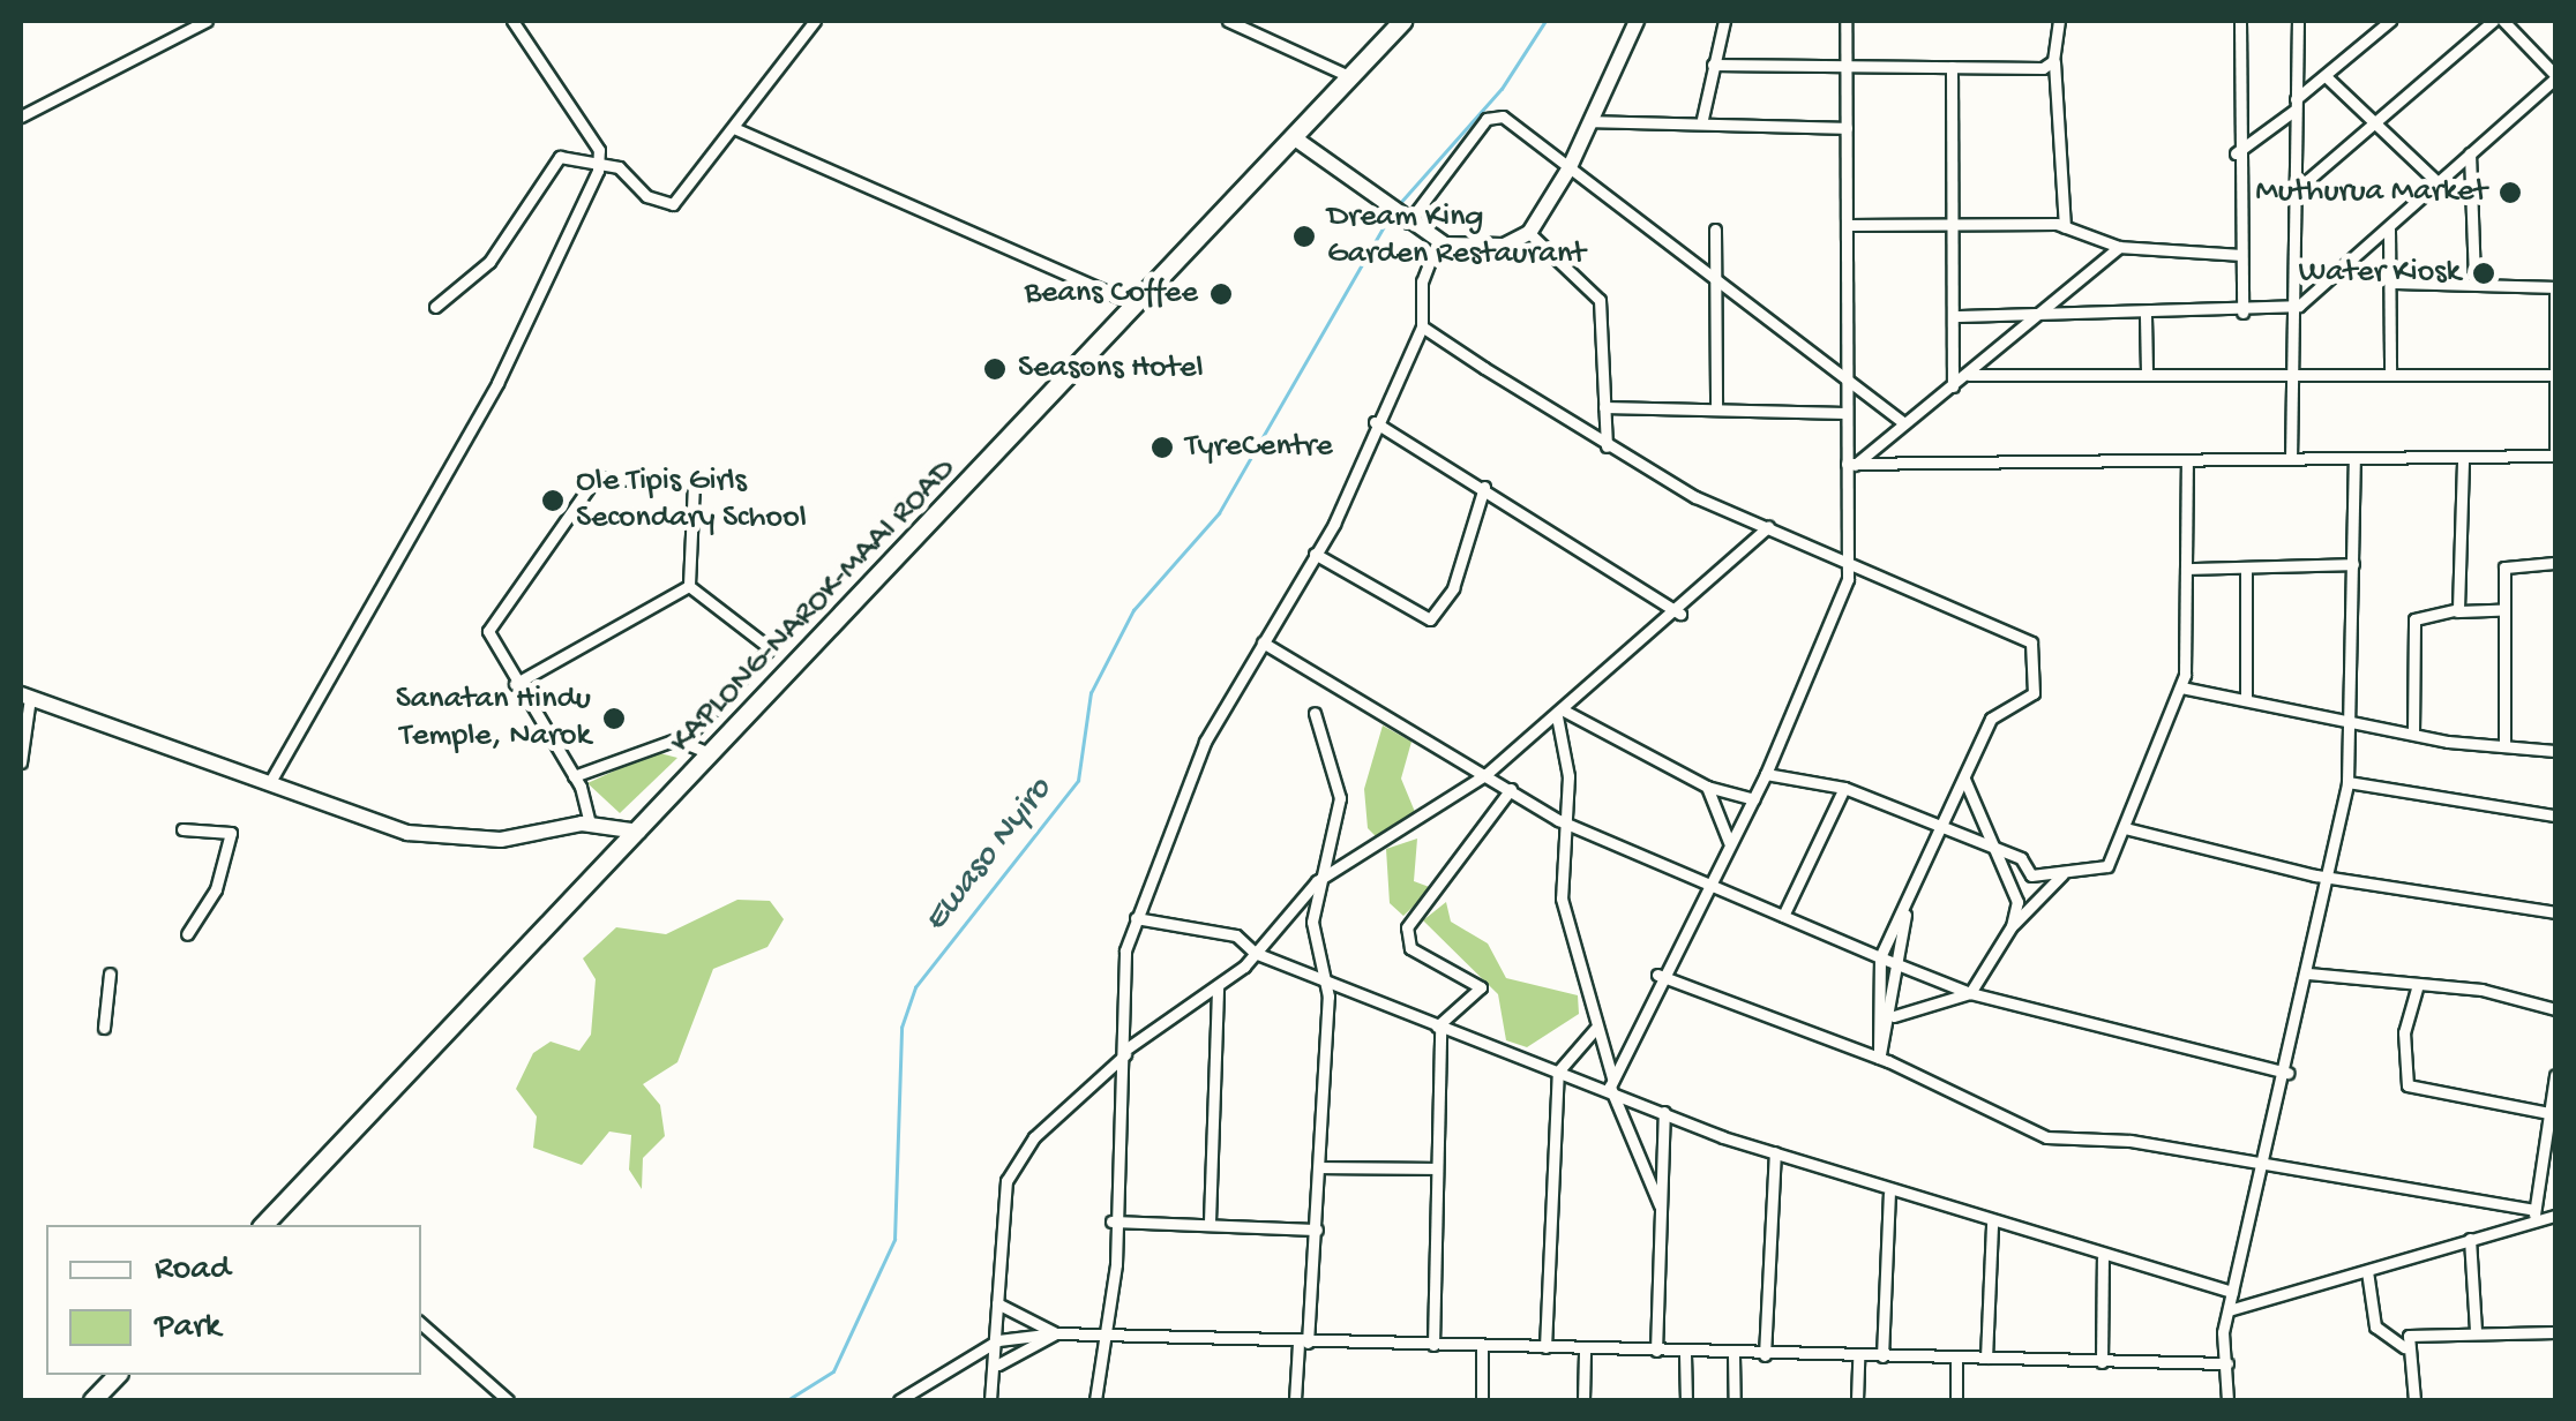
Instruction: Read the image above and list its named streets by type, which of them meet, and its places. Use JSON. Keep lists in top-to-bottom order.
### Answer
{
  "streets": {
    "highway": ["KAPLONG-NAROK-MAAI ROAD"]
  },
  "water": ["Ewaso Nyiro"],
  "places": [
    "Muthurua Market",
    "Dream King Garden Restaurant",
    "Water Kiosk",
    "Beans Coffee",
    "Seasons Hotel",
    "TyreCentre",
    "Ole Tipis Girls Secondary School",
    "Sanatan Hindu Temple, Narok"
  ],
  "legend": ["Road", "Park"]
}
